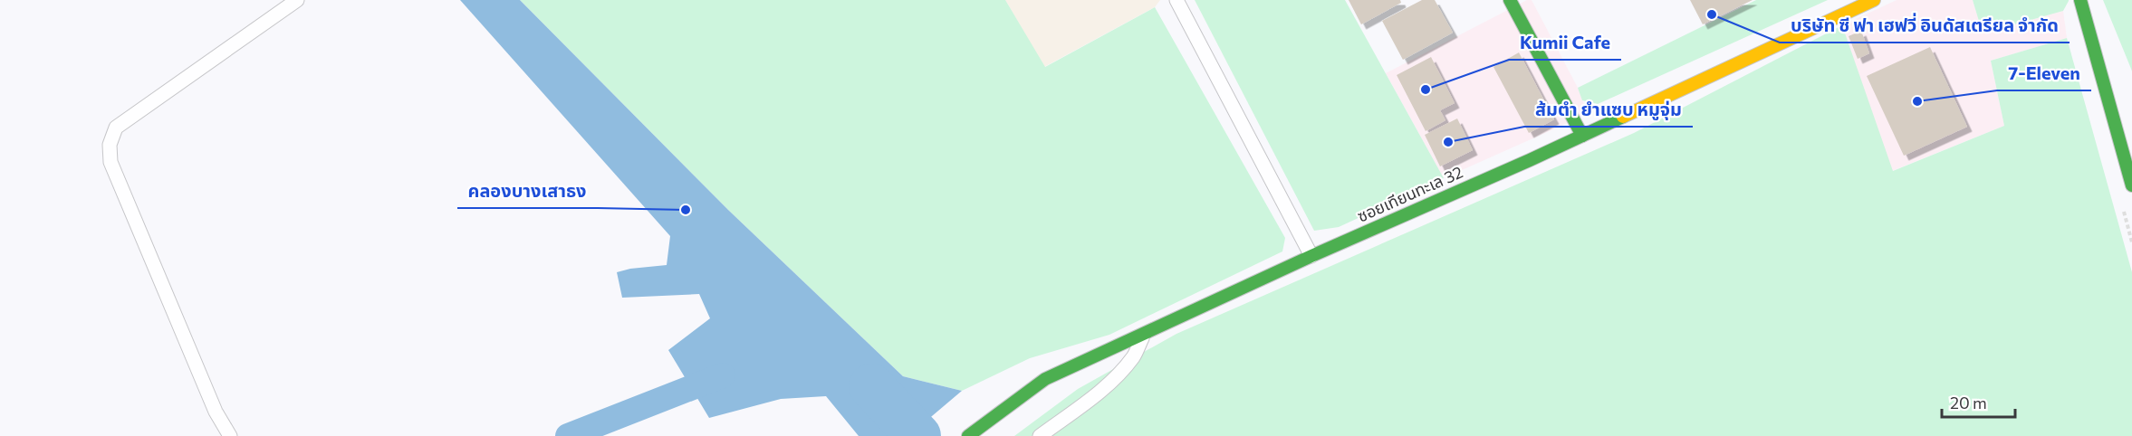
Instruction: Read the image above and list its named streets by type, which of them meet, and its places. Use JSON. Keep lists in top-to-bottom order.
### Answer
{
  "streets": {
    "street": ["ซอยเทียนทะเล 32"]
  },
  "places": [
    "บริษัท ซี ฟา เฮฟวี่ อินดัสเตรียล จำกัด",
    "Kumii Cafe",
    "7-Eleven",
    "ส้มตำ ยำแซบ หมูจุ่ม",
    "คลองบางเสาธง"
  ],
  "scale_bar": "20 m"
}
